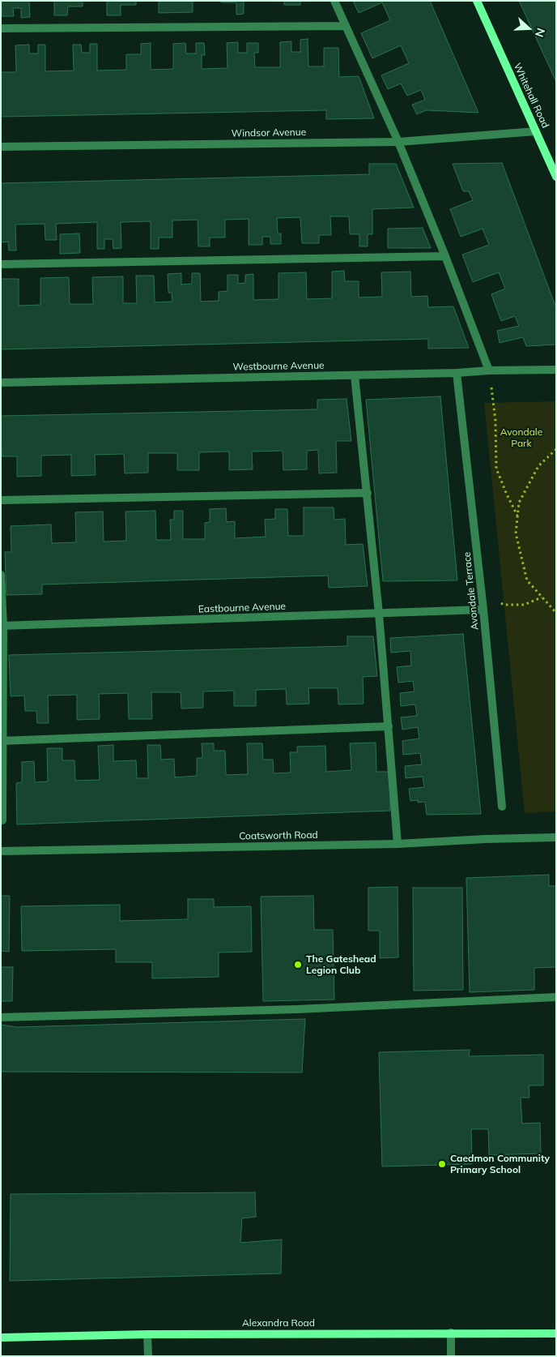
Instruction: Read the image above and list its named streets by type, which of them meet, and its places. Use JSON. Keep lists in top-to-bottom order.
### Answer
{
  "streets": {
    "street": [
      "Whitehall Road",
      "Windsor Avenue",
      "Westbourne Avenue",
      "Avondale Terrace",
      "Eastbourne Avenue",
      "Coatsworth Road",
      "Alexandra Road"
    ]
  },
  "crossings": [
    ["Whitehall Road", "Windsor Avenue"],
    ["Westbourne Avenue", "Avondale Terrace"],
    ["Avondale Terrace", "Eastbourne Avenue"]
  ],
  "parks": ["Avondale Park"],
  "places": ["The Gateshead Legion Club", "Caedmon Community Primary School"],
  "north": "right"
}
